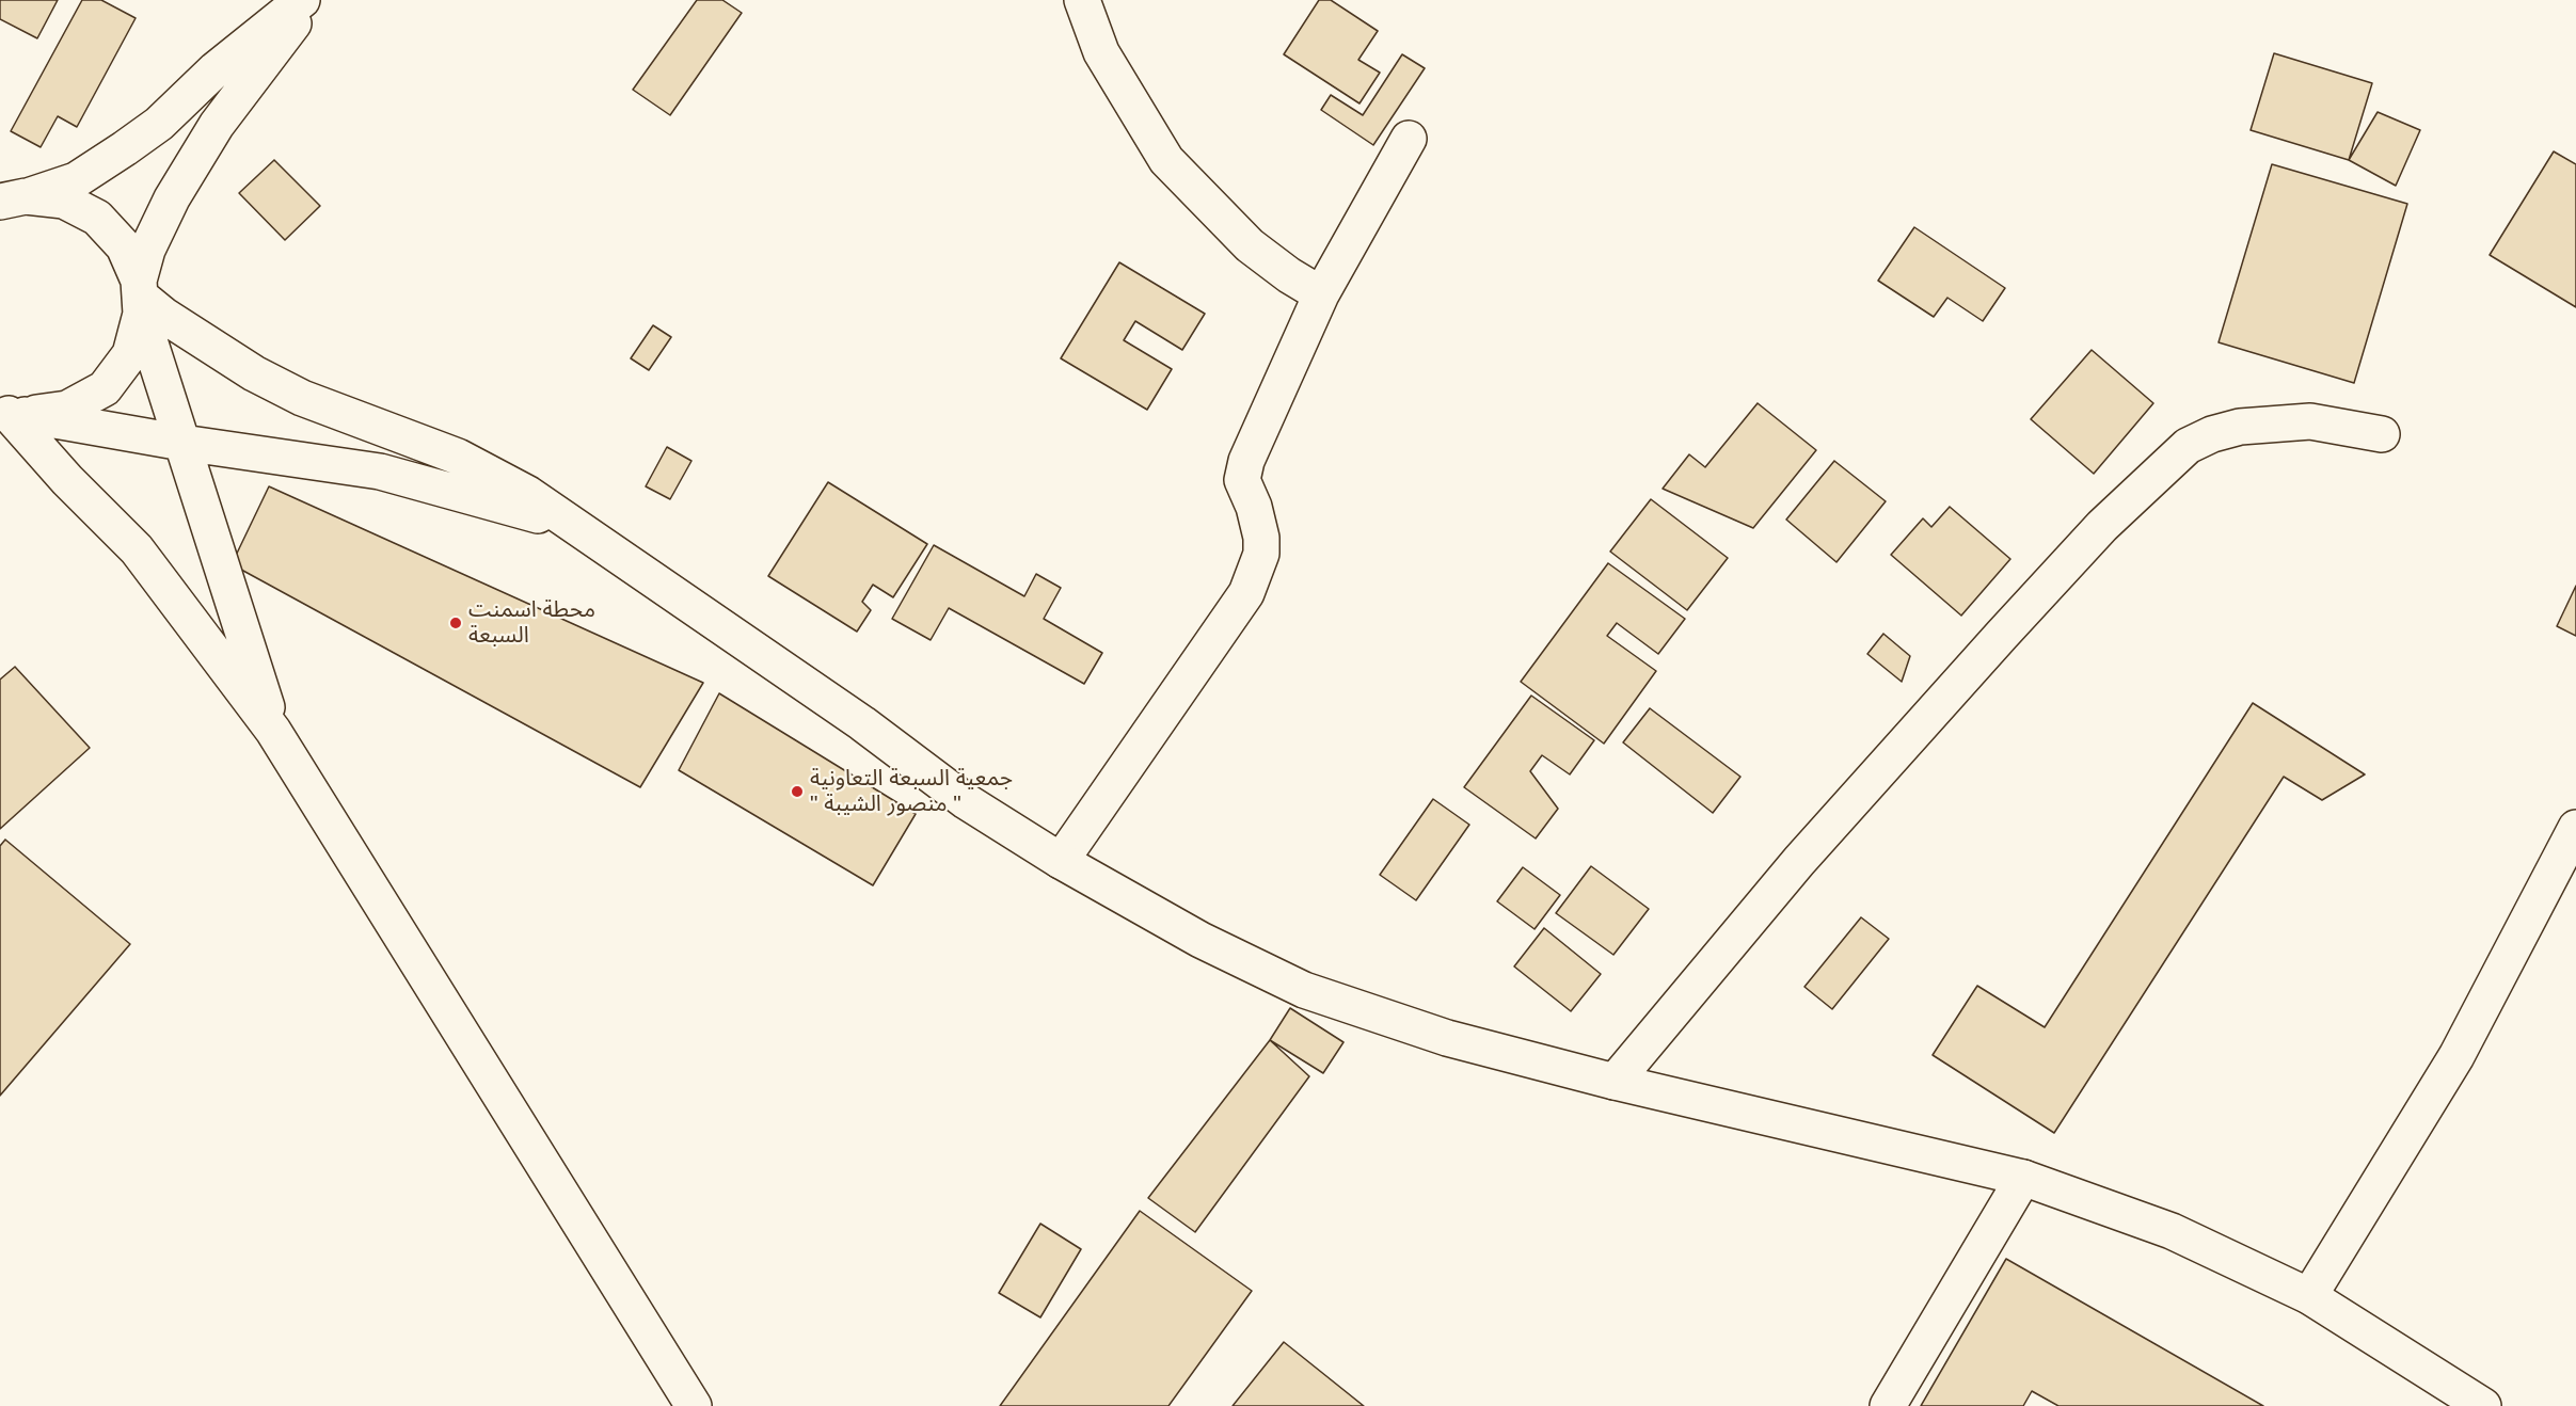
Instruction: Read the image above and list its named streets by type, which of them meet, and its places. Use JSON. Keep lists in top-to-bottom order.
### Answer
{
  "places": ["محطة اسمنت السبعة", "جمعية السبعة التعاونية \" منصور الشيبة \""]
}
